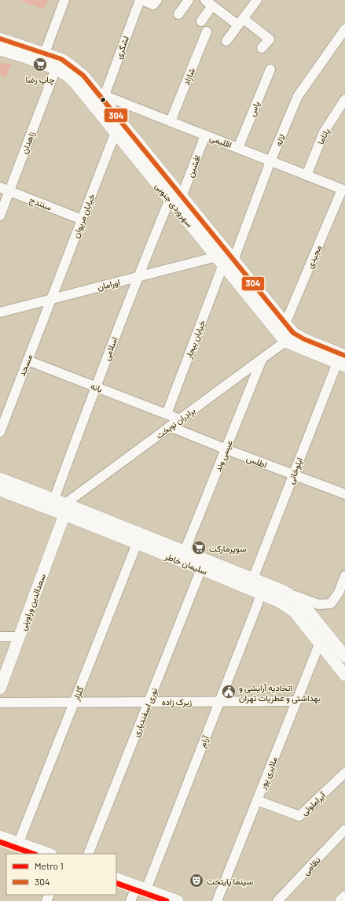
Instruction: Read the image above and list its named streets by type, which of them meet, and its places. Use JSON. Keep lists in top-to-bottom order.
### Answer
{
  "streets": {
    "main road": ["سهروردی جنوبی", "سلیمان خاطر", "سعدالدین وراوینی"],
    "street": [
      "لشگری",
      "شازاد",
      "یاس",
      "پاناما",
      "لاله",
      "اقلیمی",
      "زاهدان",
      "افشین",
      "سنندج",
      "خیابان مریوان",
      "مجیدی",
      "اورامان",
      "خیابان بیجار",
      "اسلامی",
      "مسجد",
      "بانه",
      "برادران نوبخت",
      "عیسی وند",
      "اطلس",
      "ایلوخانی",
      "گلزار",
      "زیرک زاده",
      "نوری اسفندیاری",
      "آرام",
      "ملایری پور",
      "آیراملوئی",
      "نظامی"
    ]
  },
  "crossings": [
    ["لشگری", "اقلیمی"],
    ["لشگری", "سهروردی جنوبی"],
    ["شازاد", "اقلیمی"],
    ["یاس", "اقلیمی"],
    ["پاناما", "اقلیمی"],
    ["لاله", "اقلیمی"],
    ["لاله", "سهروردی جنوبی"],
    ["لاله", "اورامان"],
    ["لاله", "خیابان بیجار"],
    ["اقلیمی", "افشین"],
    ["اقلیمی", "سهروردی جنوبی"],
    ["اقلیمی", "مجیدی"],
    ["زاهدان", "سنندج"],
    ["زاهدان", "سهروردی جنوبی"],
    ["افشین", "سهروردی جنوبی"],
    ["سنندج", "خیابان مریوان"],
    ["سهروردی جنوبی", "خیابان مریوان"],
    ["سهروردی جنوبی", "مجیدی"],
    ["سهروردی جنوبی", "اورامان"],
    ["سهروردی جنوبی", "خیابان بیجار"],
    ["سهروردی جنوبی", "اسلامی"],
    ["سهروردی جنوبی", "برادران نوبخت"],
    ["سهروردی جنوبی", "ایلوخانی"],
    ["خیابان مریوان", "اورامان"],
    ["خیابان مریوان", "مسجد"],
    ["اورامان", "خیابان بیجار"],
    ["اورامان", "اسلامی"],
    ["اورامان", "مسجد"],
    ["خیابان بیجار", "بانه"],
    ["اسلامی", "بانه"],
    ["اسلامی", "سلیمان خاطر"],
    ["مسجد", "بانه"],
    ["بانه", "برادران نوبخت"],
    ["برادران نوبخت", "عیسی وند"],
    ["برادران نوبخت", "اطلس"],
    ["برادران نوبخت", "سلیمان خاطر"],
    ["برادران نوبخت", "سعدالدین وراوینی"],
    ["عیسی وند", "اطلس"],
    ["عیسی وند", "سلیمان خاطر"],
    ["اطلس", "ایلوخانی"],
    ["ایلوخانی", "سلیمان خاطر"],
    ["سلیمان خاطر", "سعدالدین وراوینی"],
    ["سلیمان خاطر", "گلزار"],
    ["سلیمان خاطر", "نوری اسفندیاری"],
    ["سلیمان خاطر", "آرام"],
    ["سلیمان خاطر", "ملایری پور"],
    ["گلزار", "زیرک زاده"],
    ["زیرک زاده", "نوری اسفندیاری"],
    ["زیرک زاده", "آرام"],
    ["زیرک زاده", "ملایری پور"],
    ["ملایری پور", "آیراملوئی"]
  ],
  "places": {
    "supermarket": ["چاپ رضا", "سوپرمارکت"],
    "public building": ["اتحادیه آرایشی و بهداشتی و عطریات تهران"],
    "theatre": ["سینما پایتخت"]
  },
  "lines": ["transit line 304", "metro line 1"],
  "legend": ["Metro 1", "304"]
}
